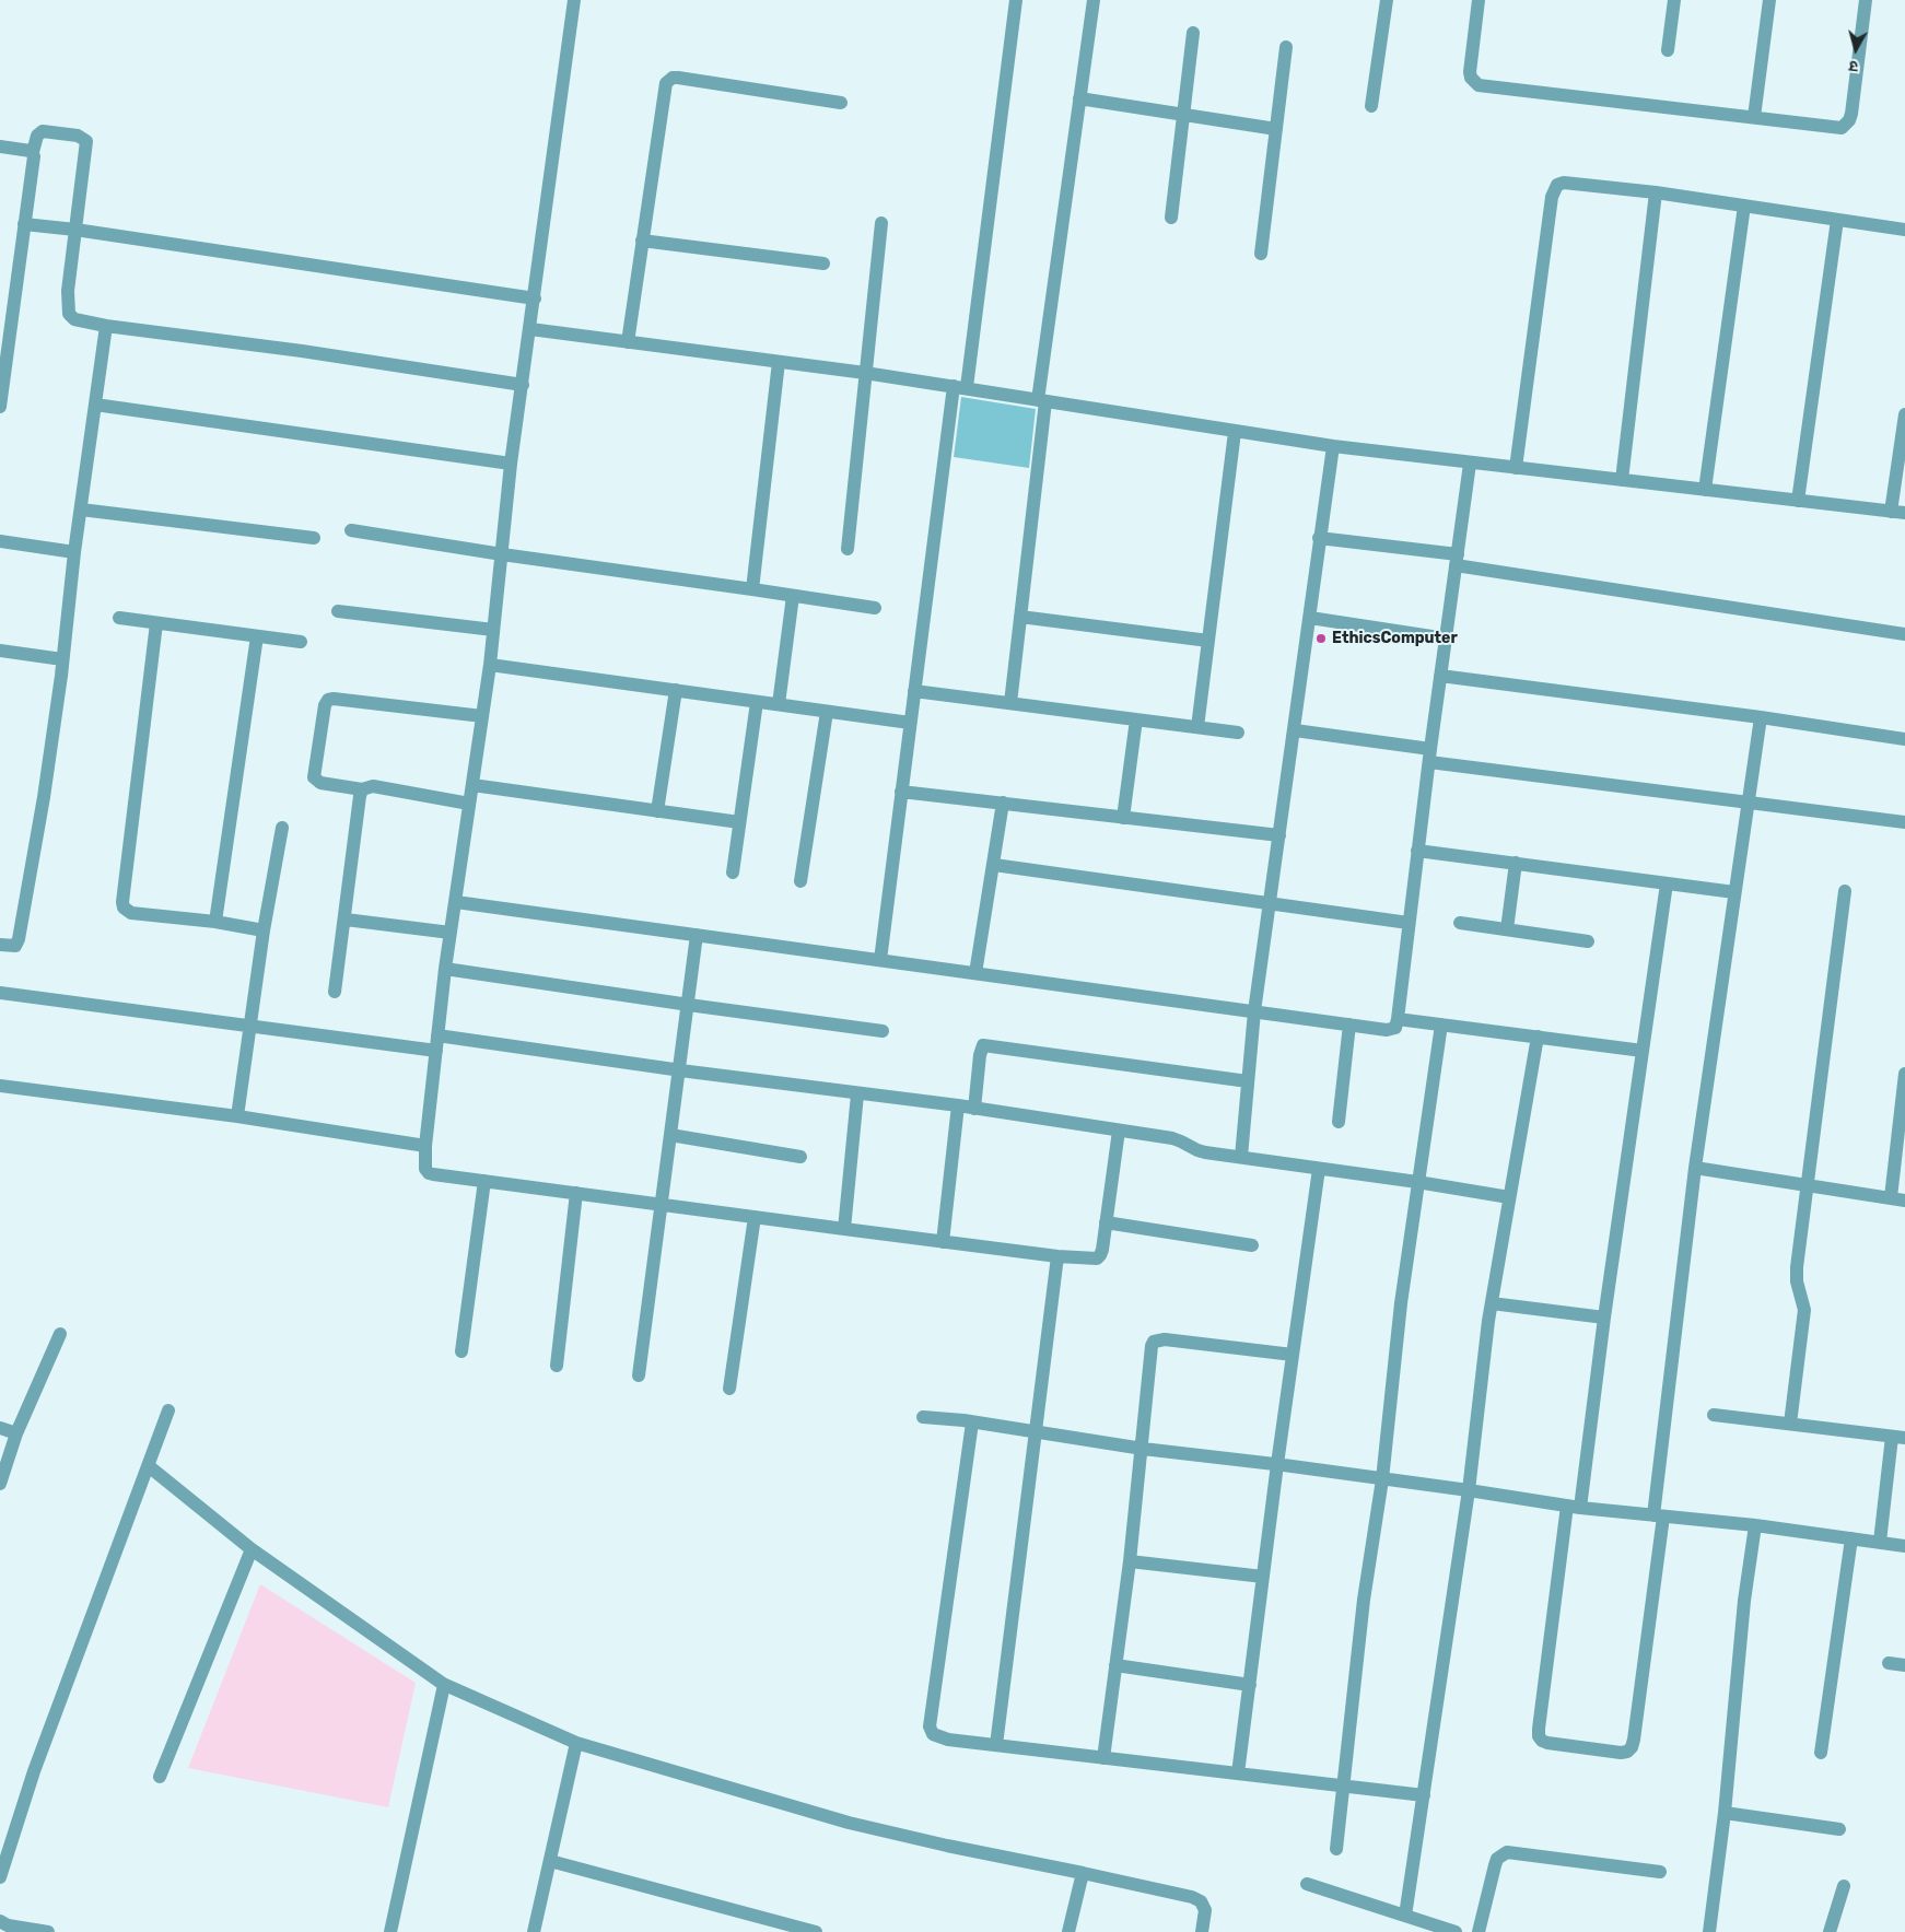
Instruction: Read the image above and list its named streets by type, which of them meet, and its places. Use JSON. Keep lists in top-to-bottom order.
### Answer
{
  "places": ["EthicsComputer"],
  "north": "bottom"
}
